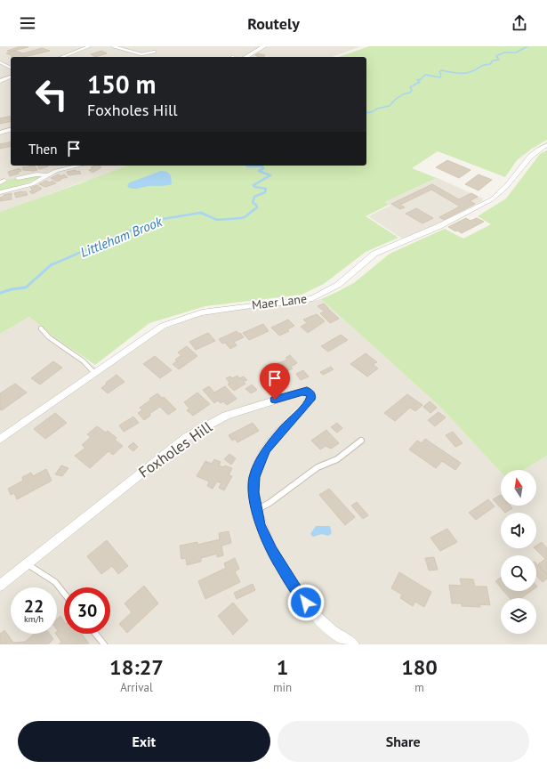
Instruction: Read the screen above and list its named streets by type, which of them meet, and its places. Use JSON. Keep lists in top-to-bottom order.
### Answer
{
  "streets": {
    "street": ["Maer Lane", "Foxholes Hill"]
  },
  "water": ["Littleham Brook"],
  "north": "top",
  "page": {
    "header": "Routely",
    "turn": ["150 m", "Foxholes Hill"],
    "then": "Then",
    "speed": "22 km/h",
    "limit": "30",
    "eta": [
      "18:27",
      "Arrival",
      "1",
      "min",
      "180",
      "m"
    ],
    "buttons": ["Exit", "Share"]
  }
}
